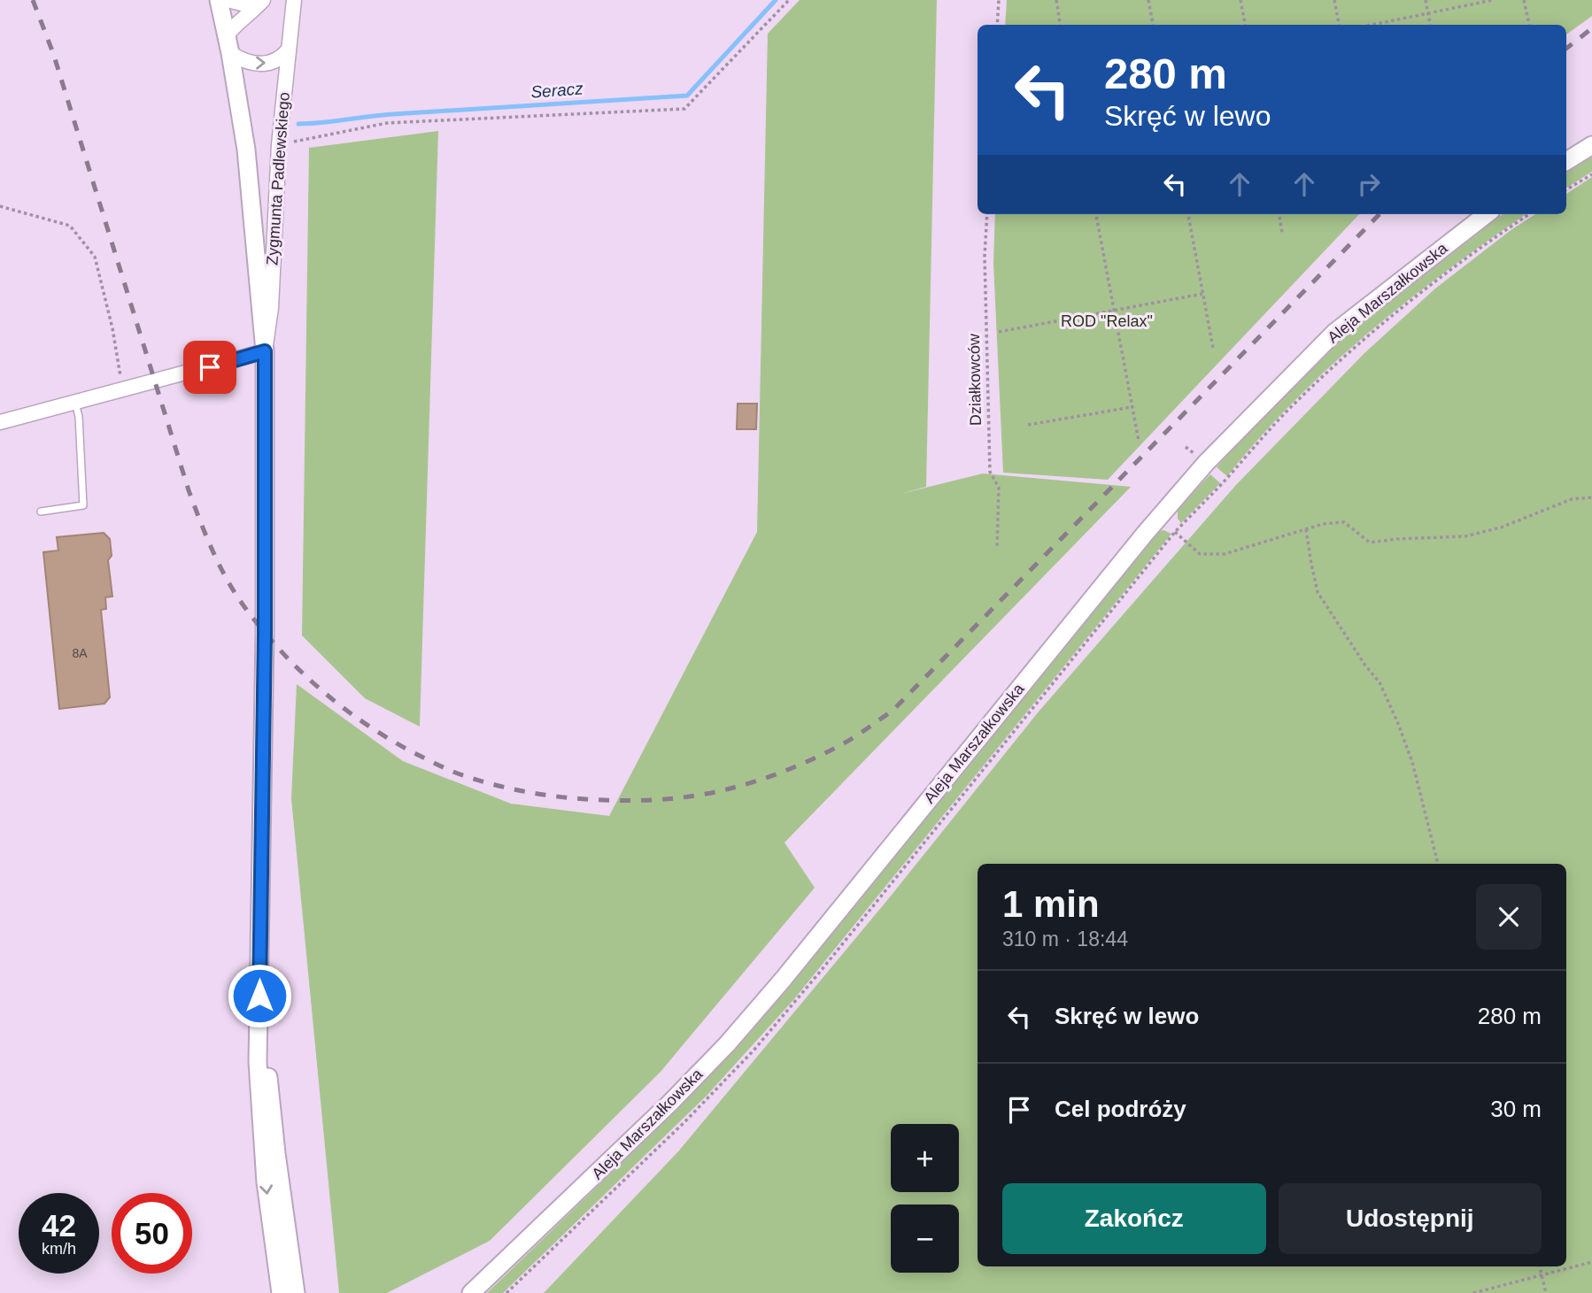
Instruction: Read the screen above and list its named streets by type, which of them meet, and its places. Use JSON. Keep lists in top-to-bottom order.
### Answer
{
  "streets": {
    "main road": ["Aleja Marszałkowska"],
    "street": ["Zygmunta Padlewskiego"],
    "path": ["Działkowców"]
  },
  "water": ["Seracz"],
  "parks": ["ROD \"Relax\""],
  "house_numbers": ["8A"],
  "page": {
    "turn": ["280 m", "Skręć w lewo"],
    "heading": ["1 min", "310 m · 18:44"],
    "list": [
      {
        "name": "Skręć w lewo",
        "value": "280 m"
      },
      {
        "name": "Cel podróży",
        "value": "30 m"
      }
    ],
    "map_buttons": ["+", "−"],
    "buttons": ["Zakończ", "Udostępnij"],
    "speed": "42 km/h",
    "limit": "50"
  }
}
